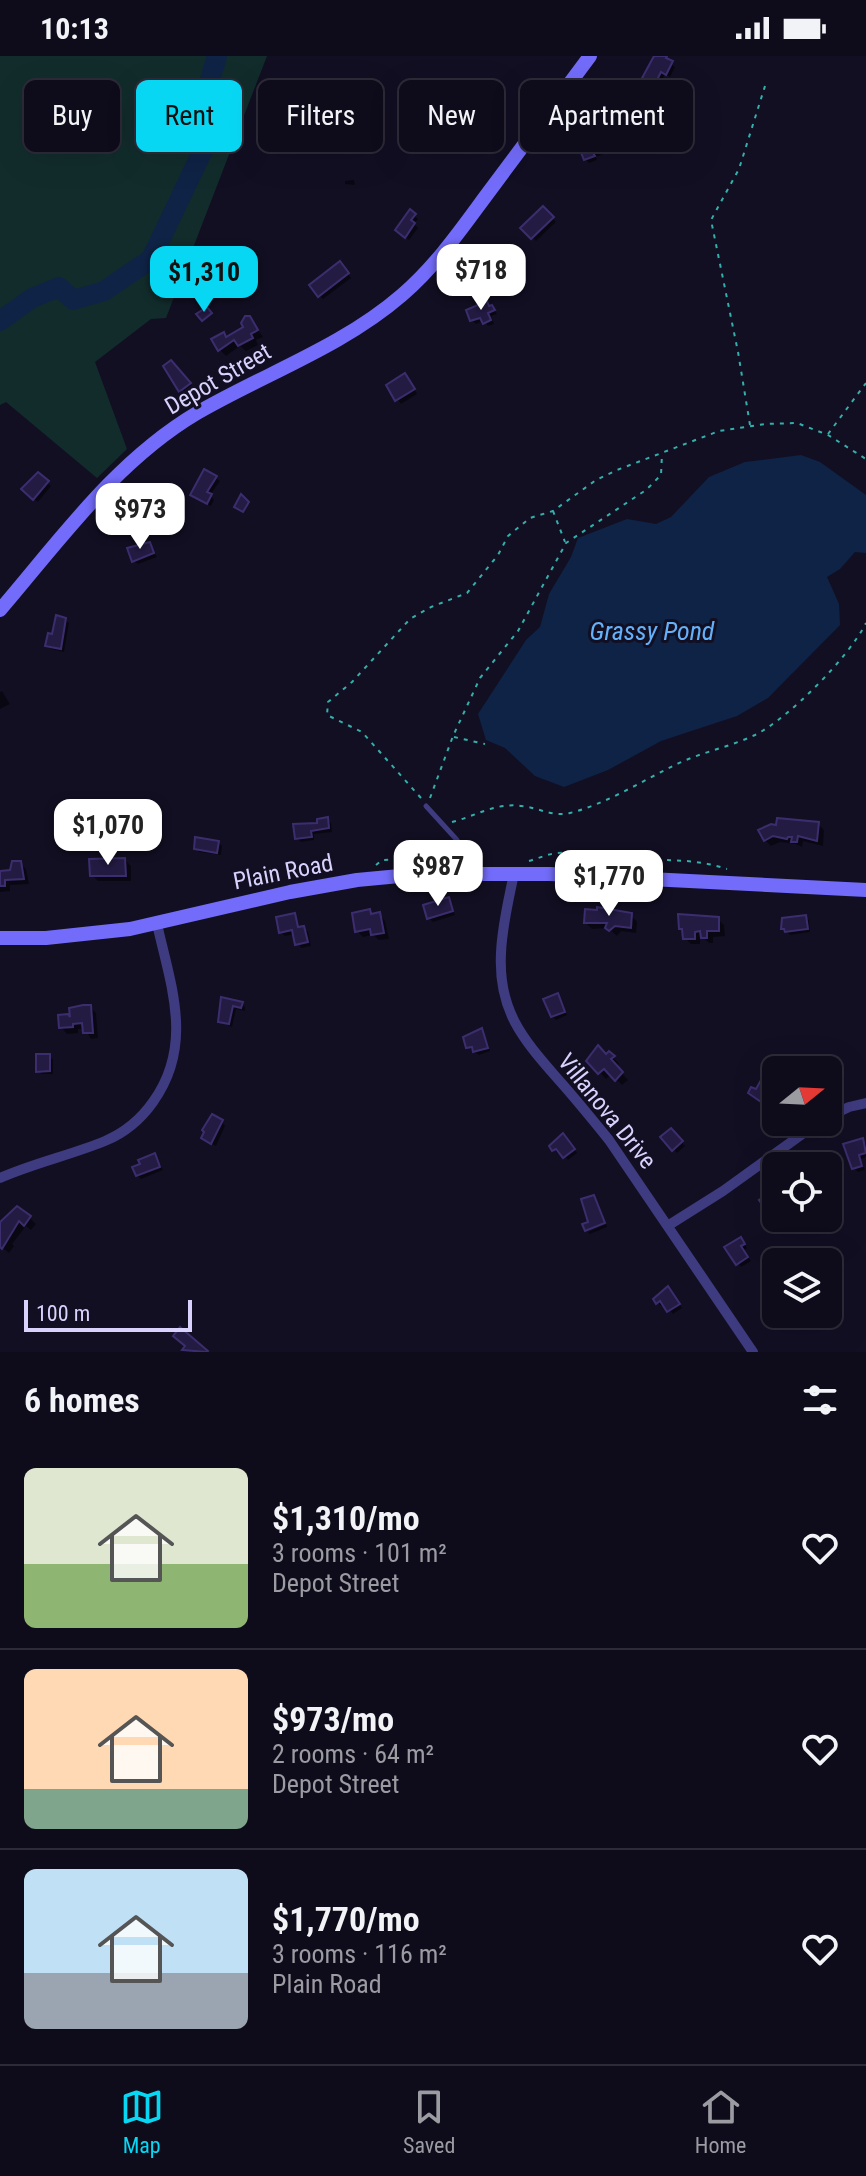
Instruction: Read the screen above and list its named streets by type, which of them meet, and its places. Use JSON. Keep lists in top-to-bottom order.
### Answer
{
  "streets": {
    "main road": ["Depot Street", "Plain Road"],
    "street": ["Villanova Drive"]
  },
  "crossings": [
    ["Plain Road", "Villanova Drive"]
  ],
  "water": ["Grassy Pond"],
  "scale_bar": "100 m",
  "north": "right",
  "page": {
    "status": "10:13",
    "chip": [
      "Buy",
      "Rent",
      "Filters",
      "New",
      "Apartment"
    ],
    "price": [
      "$718",
      "$1,310",
      "$973",
      "$1,070",
      "$987",
      "$1,770"
    ],
    "scale": "100 m",
    "heading": "6 homes",
    "list": [
      {
        "name": "$1,310/mo",
        "note": "3 rooms · 101 m² · Depot Street"
      },
      {
        "name": "$973/mo",
        "note": "2 rooms · 64 m² · Depot Street"
      },
      {
        "name": "$1,770/mo",
        "note": "3 rooms · 116 m² · Plain Road"
      }
    ],
    "tabs": ["Map", "Saved", "Home"]
  }
}
